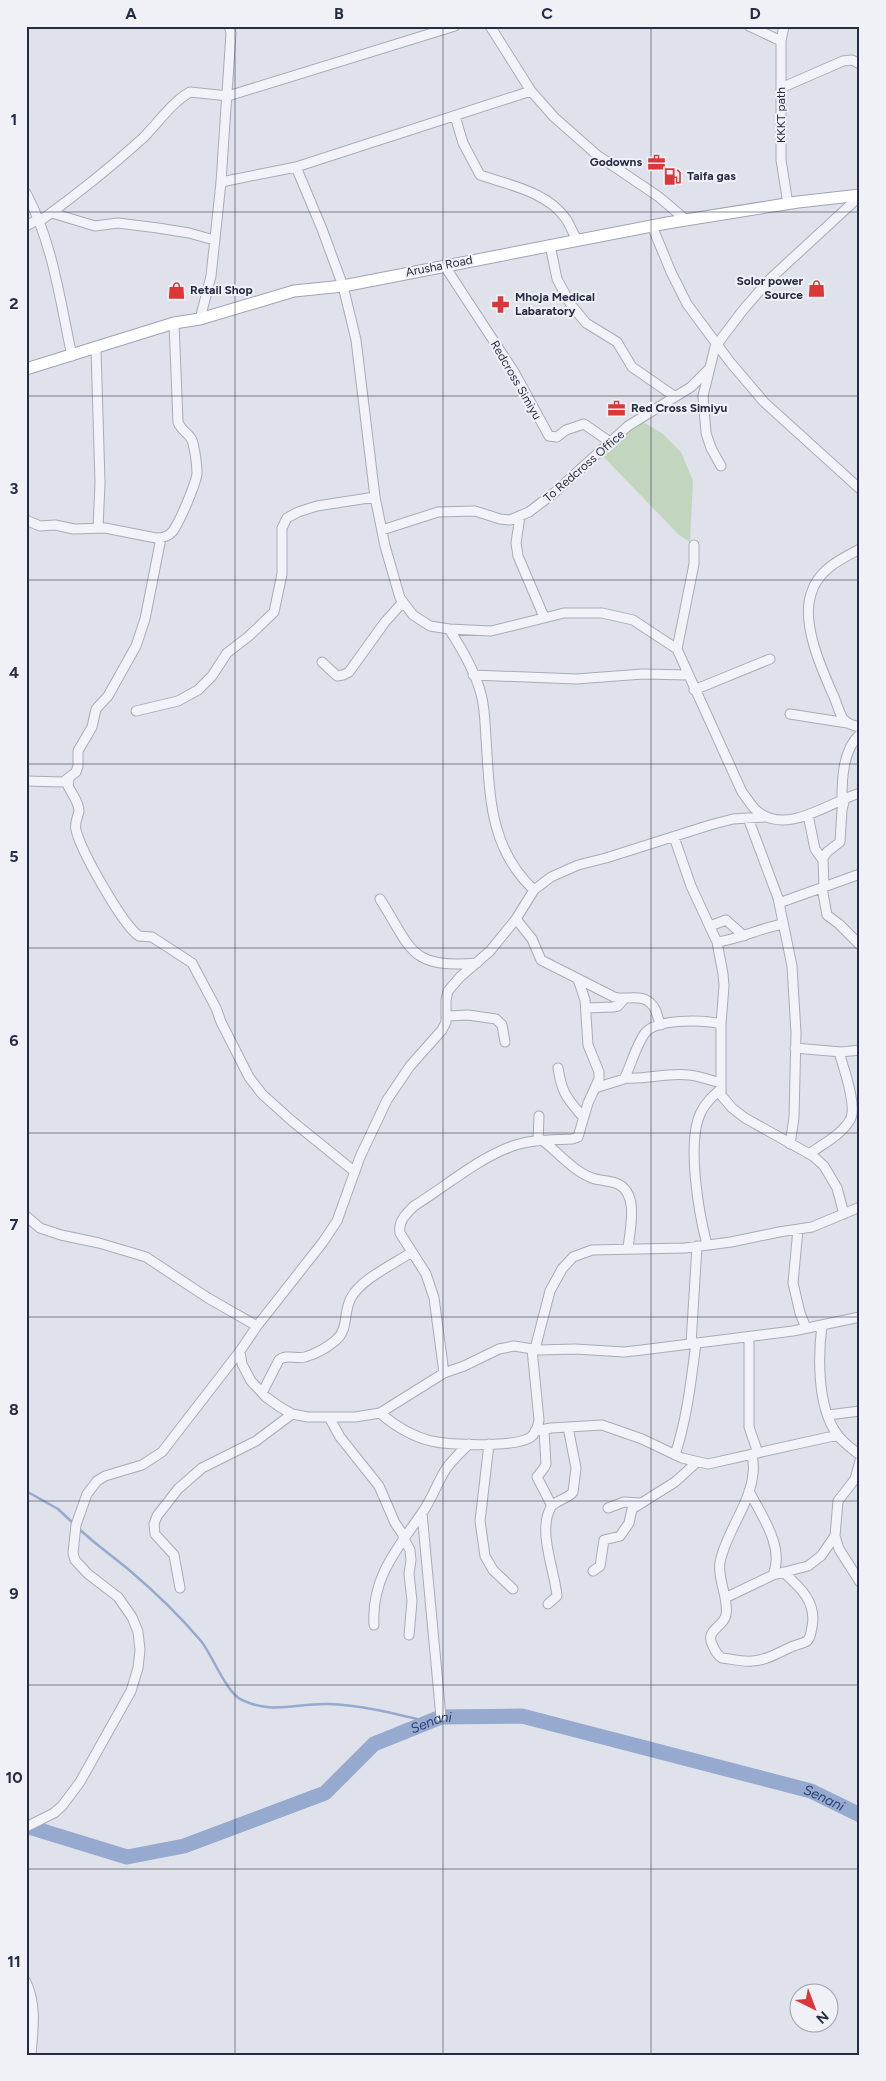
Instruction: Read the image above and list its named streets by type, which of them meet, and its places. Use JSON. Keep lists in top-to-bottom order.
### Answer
{
  "streets": {
    "main road": ["Arusha Road"],
    "street": ["KKKT path", "Redcross Simiyu", "To Redcross Office"]
  },
  "crossings": [
    ["KKKT path", "Arusha Road"],
    ["Arusha Road", "Redcross Simiyu"],
    ["Arusha Road", "To Redcross Office"],
    ["Redcross Simiyu", "To Redcross Office"]
  ],
  "water": ["Senani"],
  "places": {
    "office": ["Godowns", "Red Cross Simiyu"],
    "fuel station": ["Taifa gas"],
    "shop": ["Solor power Source", "Retail Shop"],
    "pharmacy": ["Mhoja Medical Labaratory"]
  },
  "north": "bottom right",
  "grid": {
    "columns": [
      "A",
      "B",
      "C",
      "D"
    ],
    "rows": [
      "1",
      "2",
      "3",
      "4",
      "5",
      "6",
      "7",
      "8",
      "9",
      "10",
      "11"
    ]
  }
}
